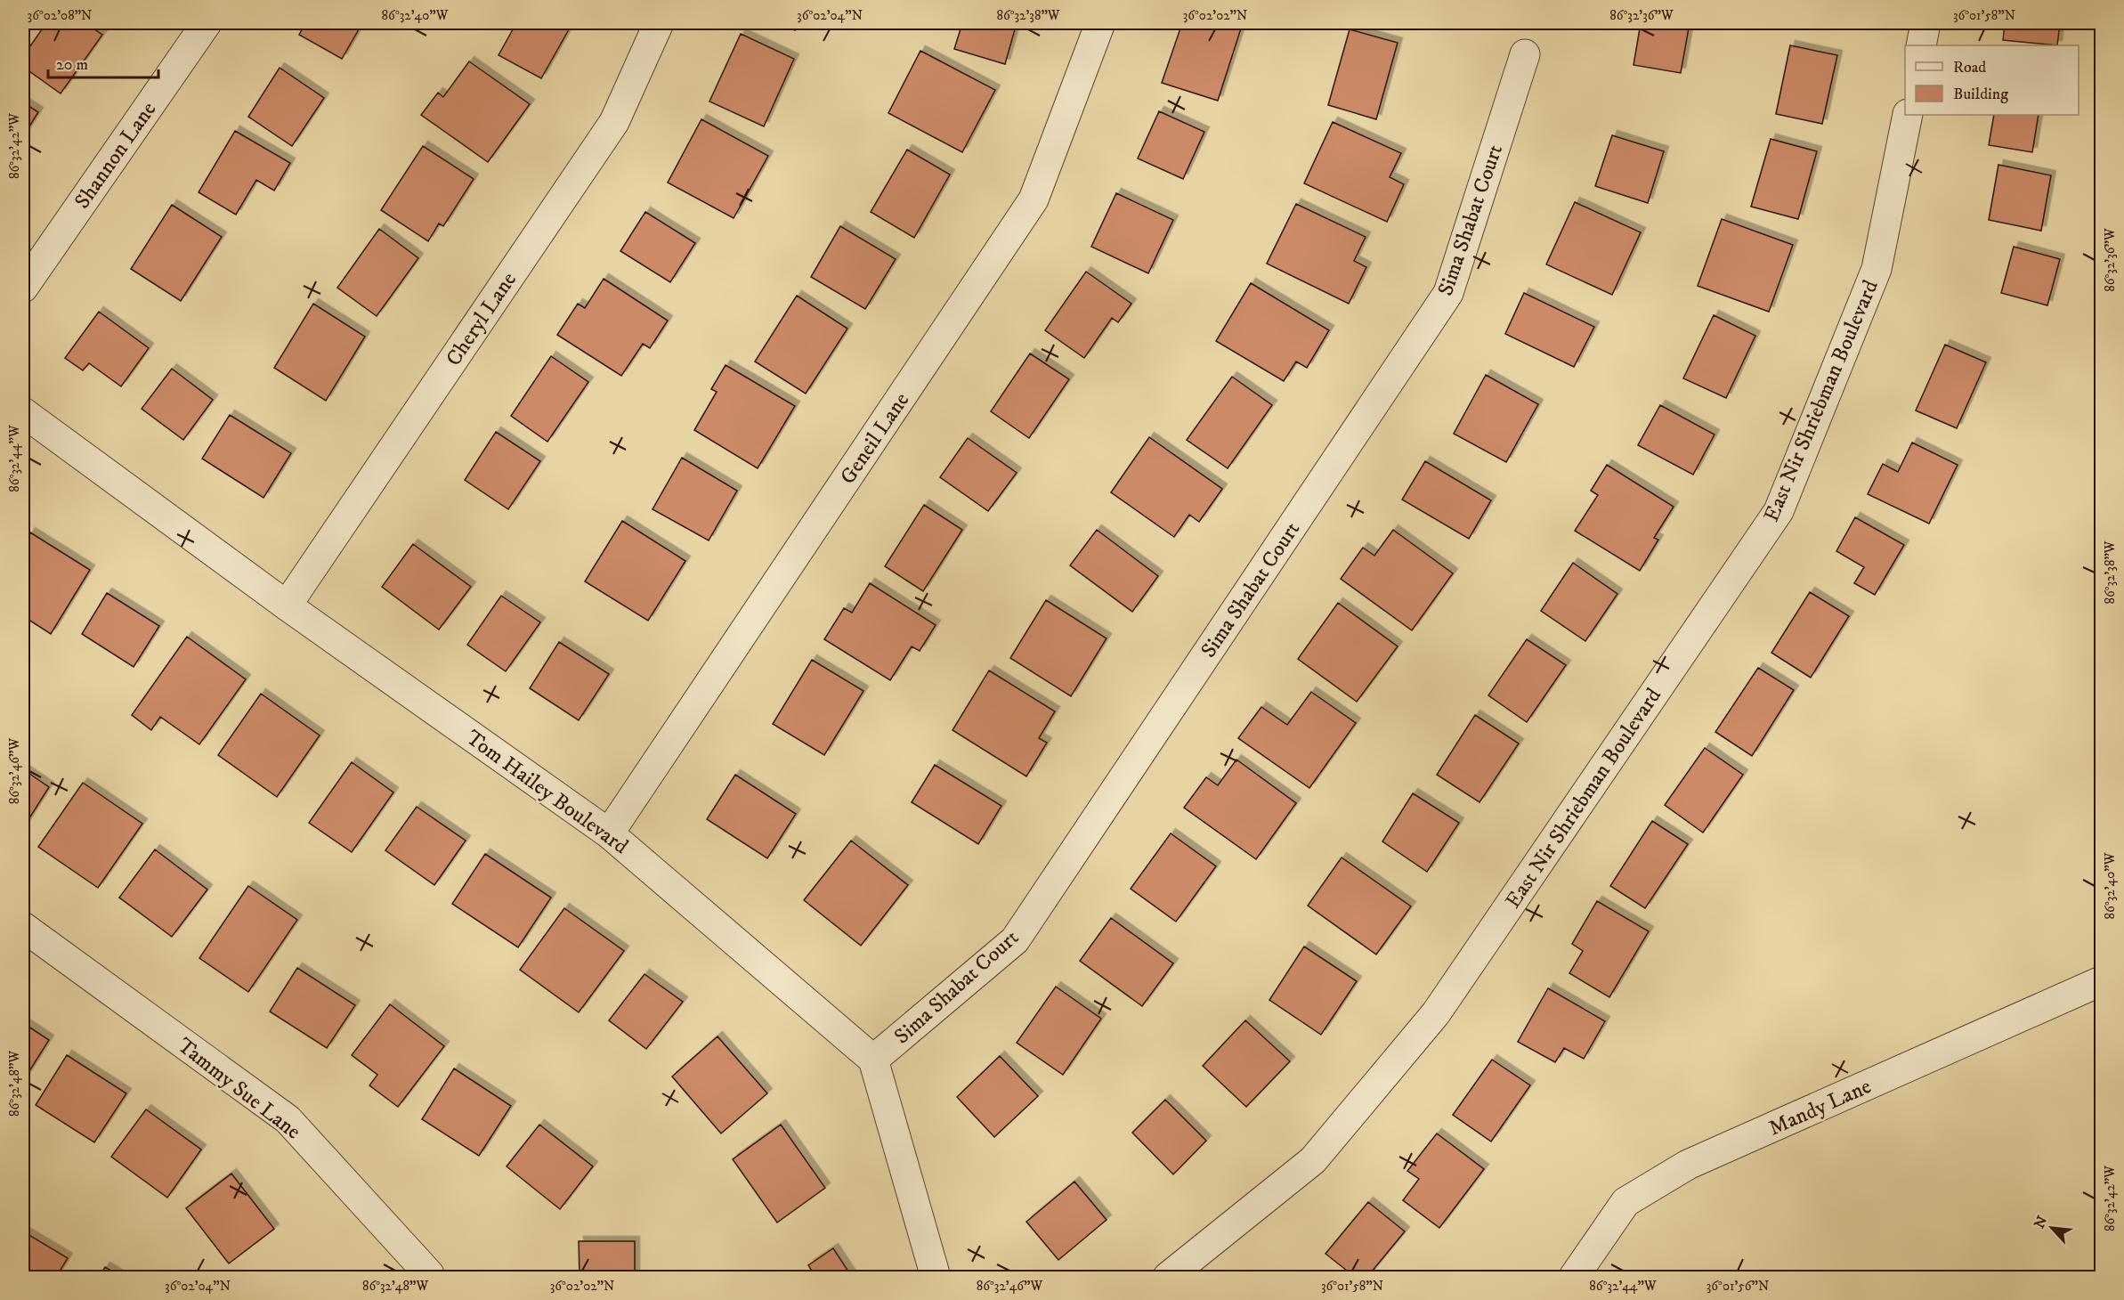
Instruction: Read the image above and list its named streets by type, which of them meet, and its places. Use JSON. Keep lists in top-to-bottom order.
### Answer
{
  "streets": {
    "street": [
      "Shannon Lane",
      "Sima Shabat Court",
      "Cheryl Lane",
      "East Nir Shriebman Boulevard",
      "Geneil Lane",
      "Tom Hailey Boulevard",
      "Tammy Sue Lane",
      "Mandy Lane"
    ]
  },
  "crossings": [
    ["Sima Shabat Court", "Tom Hailey Boulevard"],
    ["Cheryl Lane", "Tom Hailey Boulevard"],
    ["Geneil Lane", "Tom Hailey Boulevard"]
  ],
  "legend": ["Road", "Building"],
  "scale_bar": "20 m",
  "north": "top left",
  "coordinates": [
    "36°02'08\"N",
    "86°32'40\"W",
    "36°02'04\"N",
    "86°32'38\"W",
    "36°02'02\"N",
    "86°32'36\"W",
    "36°01'58\"N",
    "86°32'42\"W",
    "86°32'44\"W",
    "86°32'46\"W",
    "86°32'48\"W",
    "36°01'56\"N"
  ]
}
